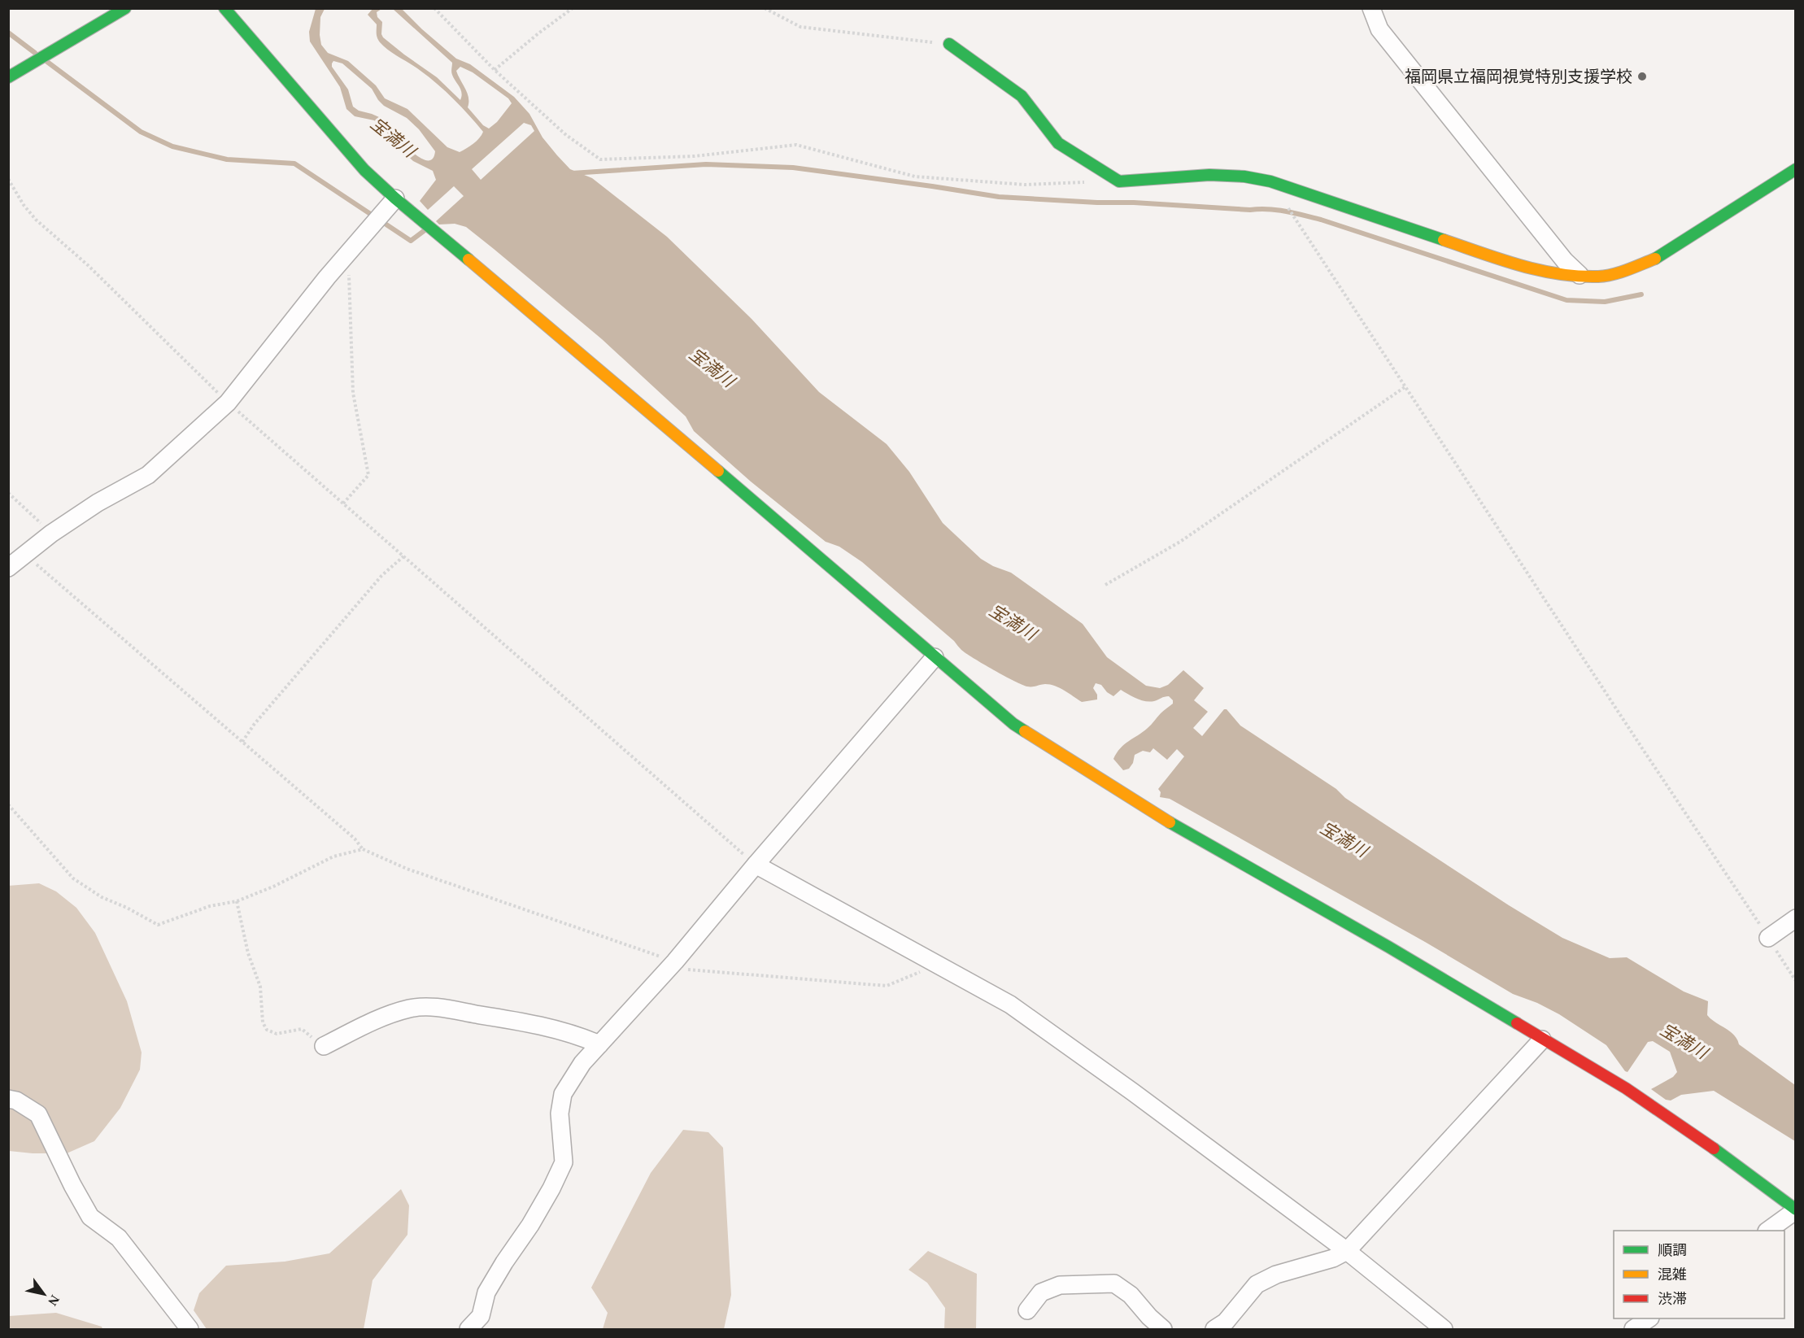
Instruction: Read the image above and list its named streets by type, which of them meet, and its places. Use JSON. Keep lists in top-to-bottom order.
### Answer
{
  "water": ["宝満川"],
  "places": ["福岡県立福岡視覚特別支援学校"],
  "legend": ["順調", "混雑", "渋滞"],
  "north": "bottom right"
}
